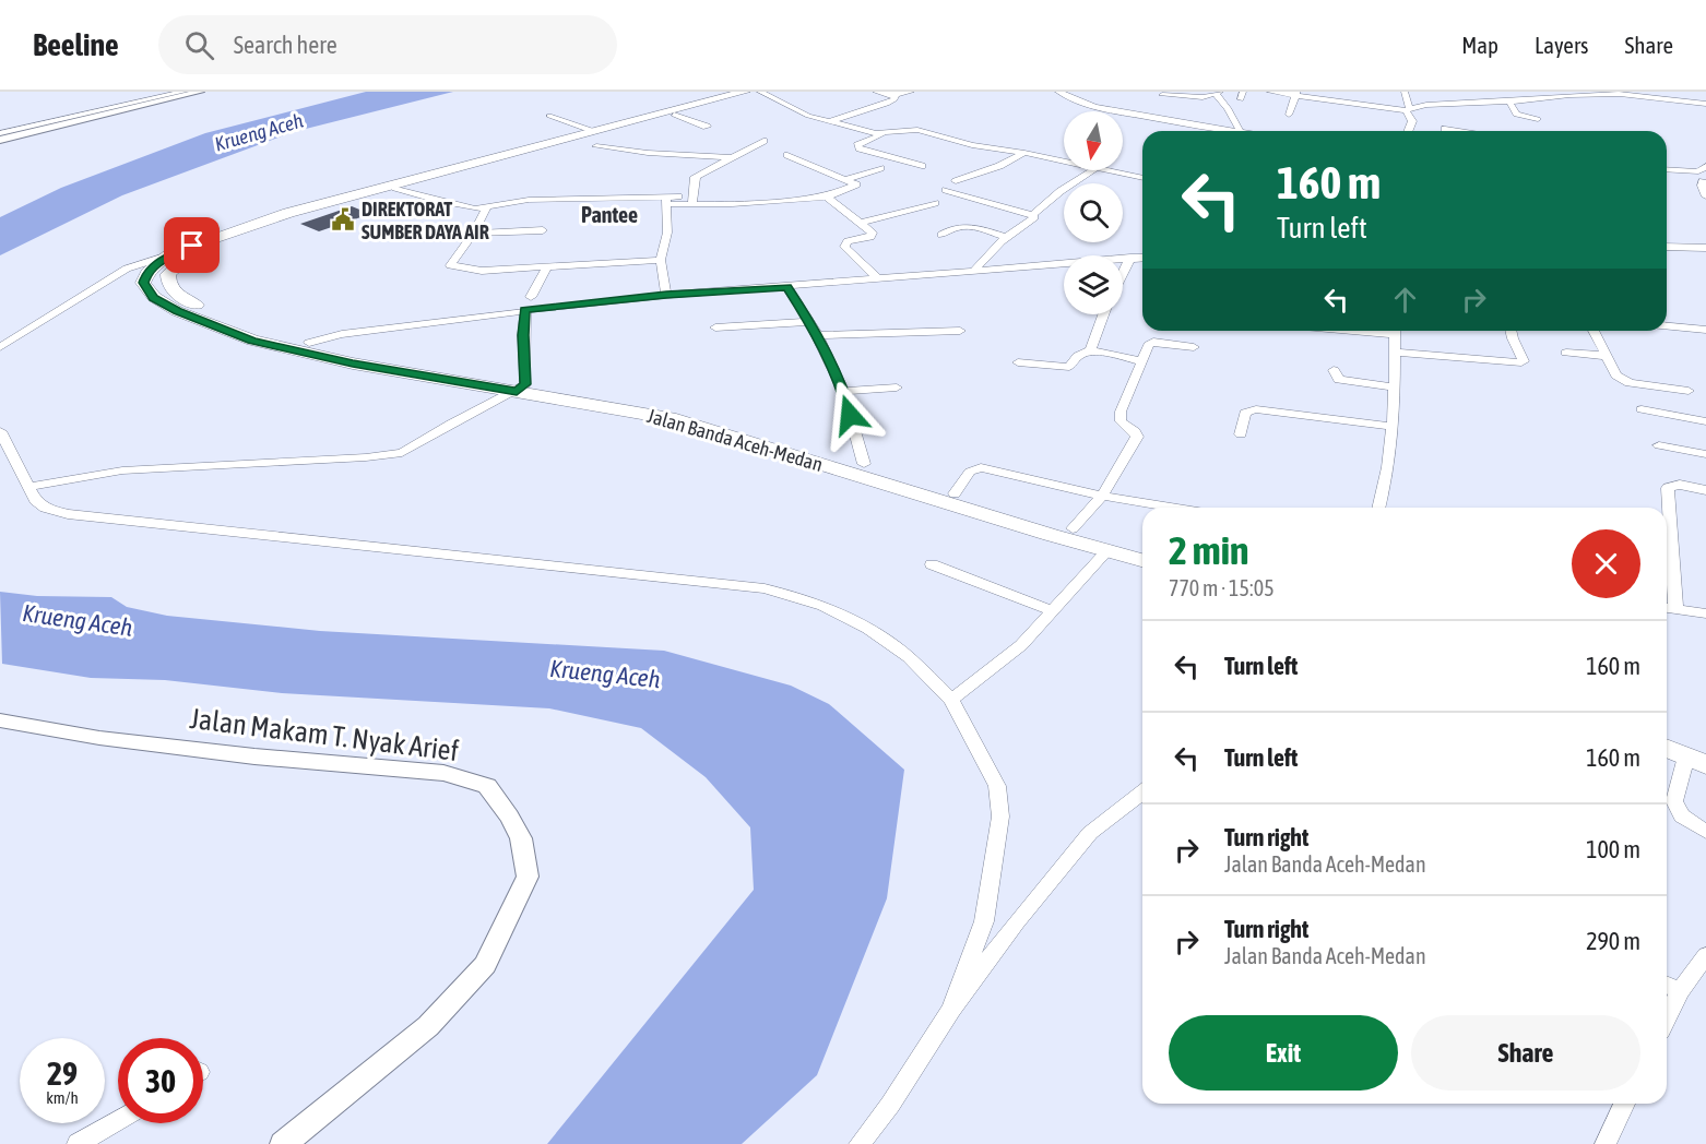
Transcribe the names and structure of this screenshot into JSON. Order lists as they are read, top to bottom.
{
  "streets": {
    "highway": ["Jalan Banda Aceh-Medan"],
    "street": ["Jalan Makam T. Nyak Arief"]
  },
  "districts": ["Pantee"],
  "water": ["Krueng Aceh"],
  "places": {
    "public building": ["DIREKTORAT SUMBER DAYA AIR"]
  },
  "north": "bottom",
  "page": {
    "header": "Beeline",
    "search": "Search here",
    "nav": ["Map", "Layers", "Share"],
    "turn": ["160 m", "Turn left"],
    "heading": ["2 min", "770 m · 15:05"],
    "list": [
      {
        "name": "Turn left",
        "value": "160 m"
      },
      {
        "name": "Turn left",
        "value": "160 m"
      },
      {
        "name": "Turn right",
        "note": "Jalan Banda Aceh-Medan",
        "value": "100 m"
      },
      {
        "name": "Turn right",
        "note": "Jalan Banda Aceh-Medan",
        "value": "290 m"
      }
    ],
    "buttons": ["Exit", "Share"],
    "speed": "29 km/h",
    "limit": "30"
  }
}
